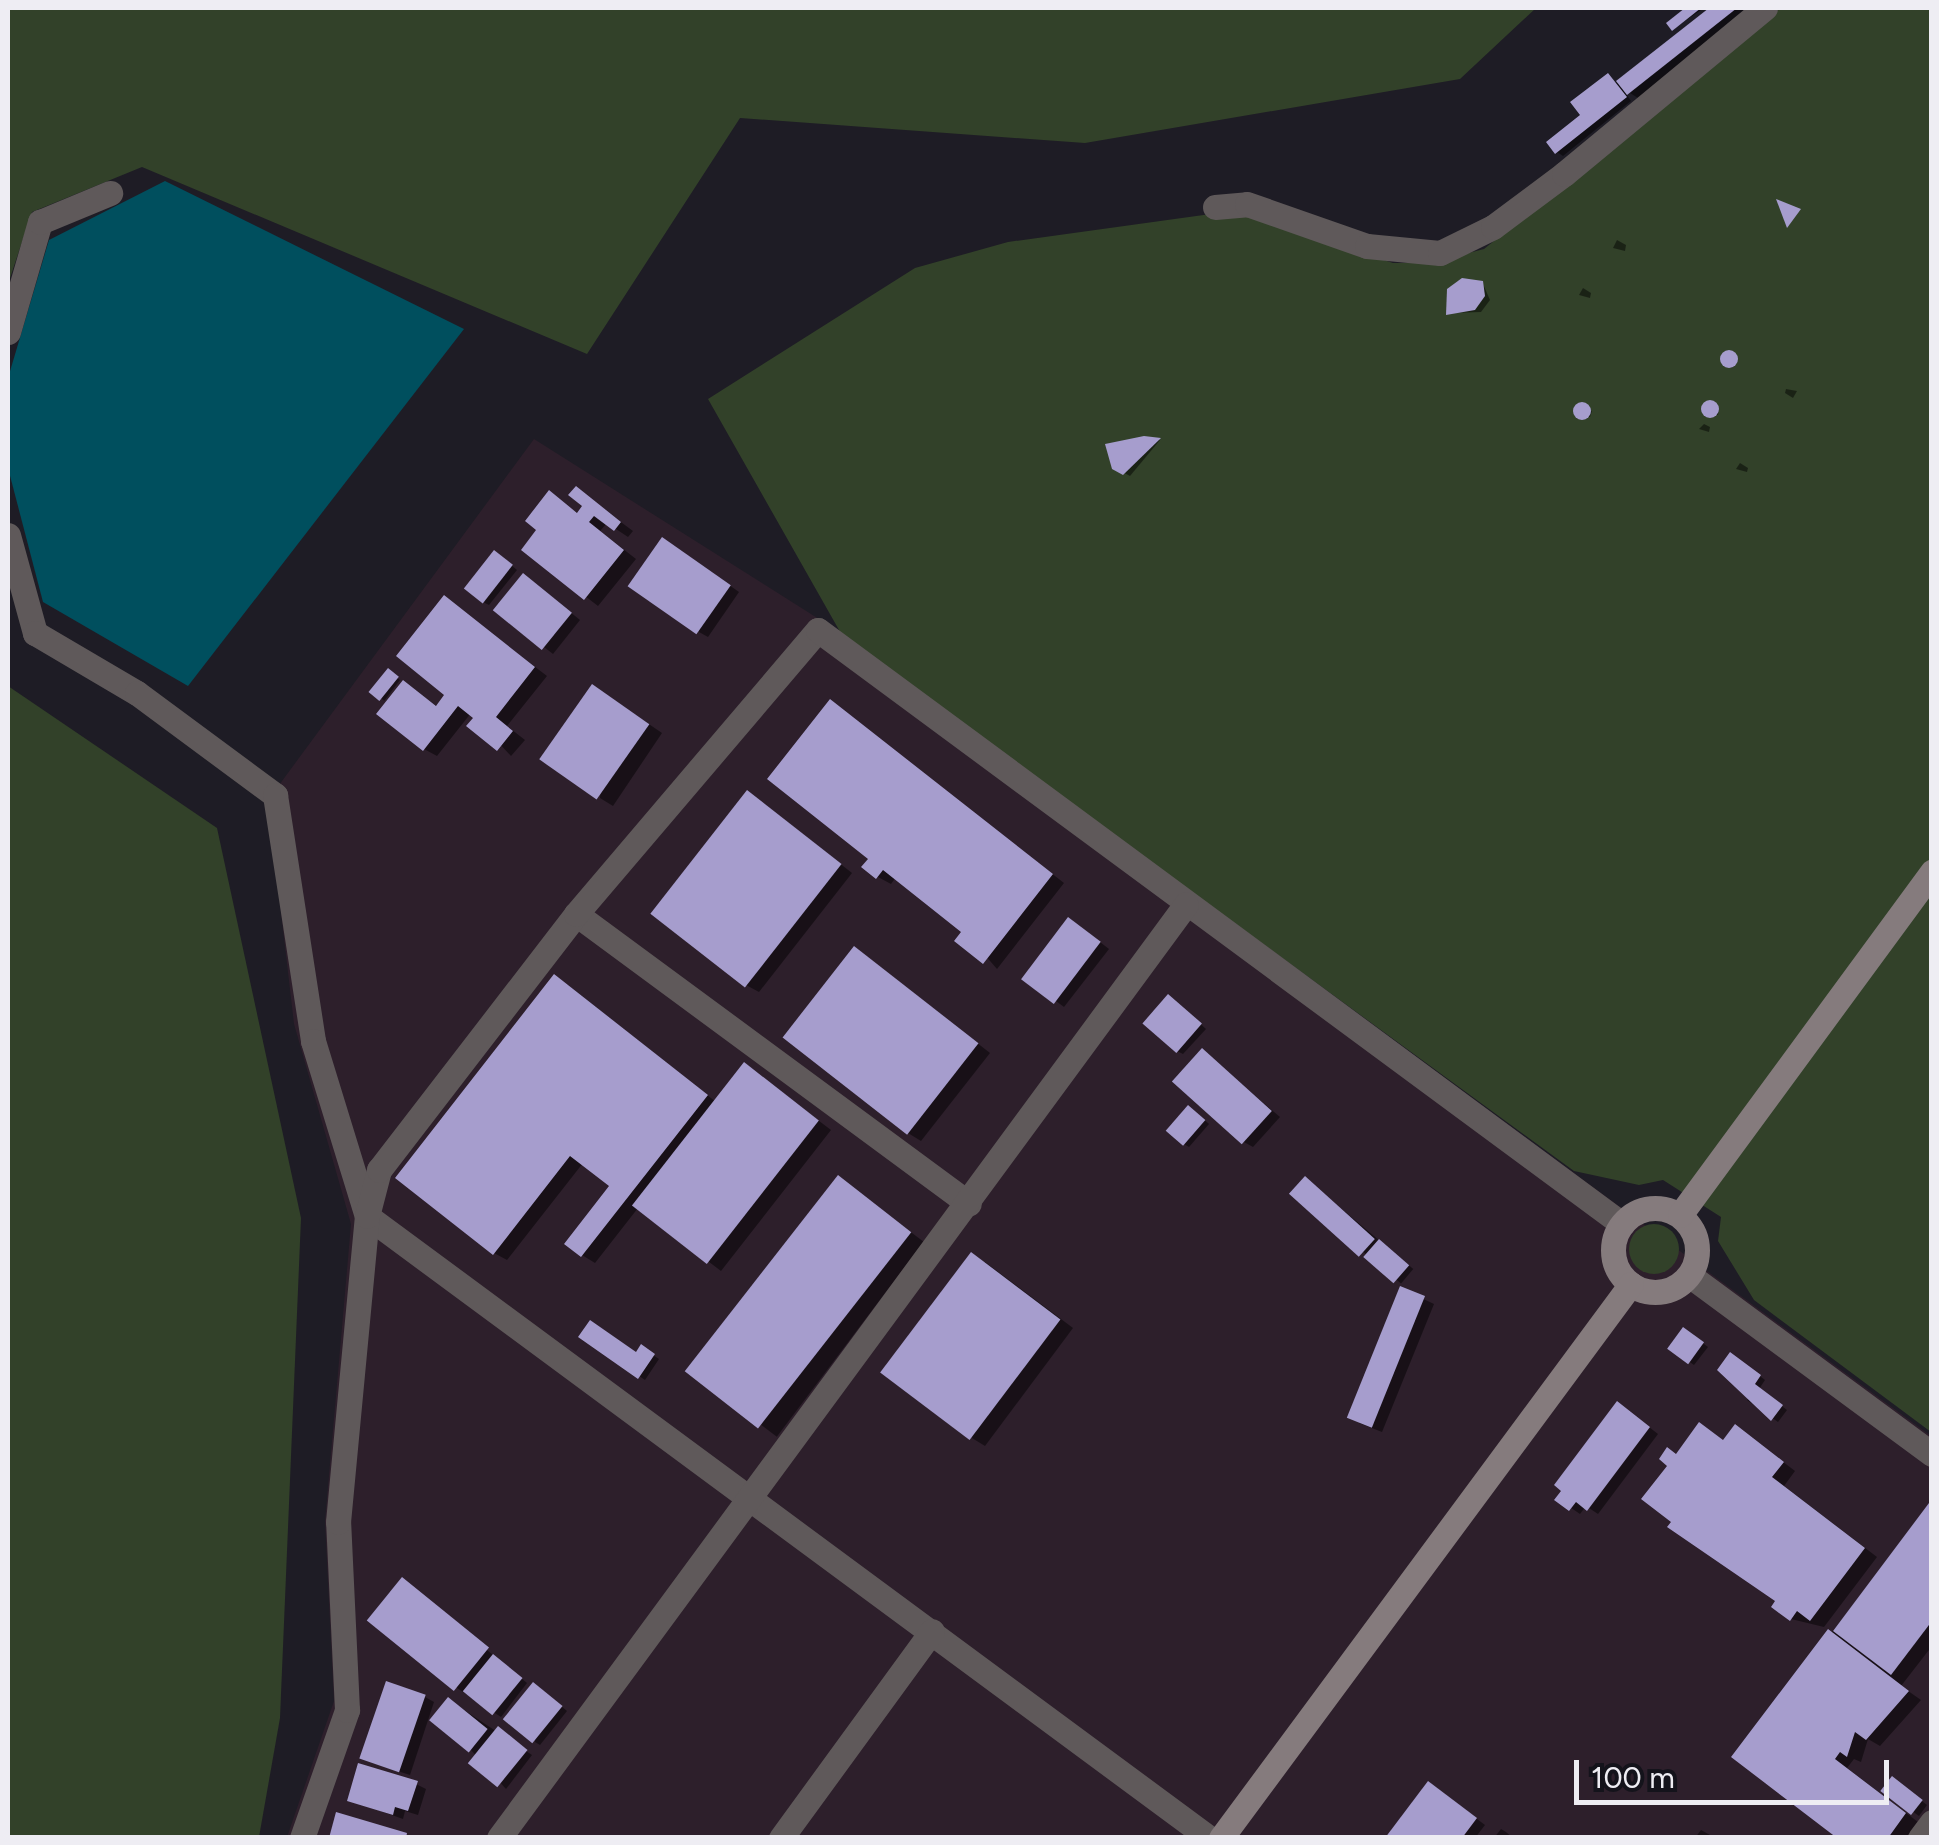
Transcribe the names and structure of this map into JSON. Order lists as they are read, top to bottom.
{
  "scale_bar": "100 m"
}
